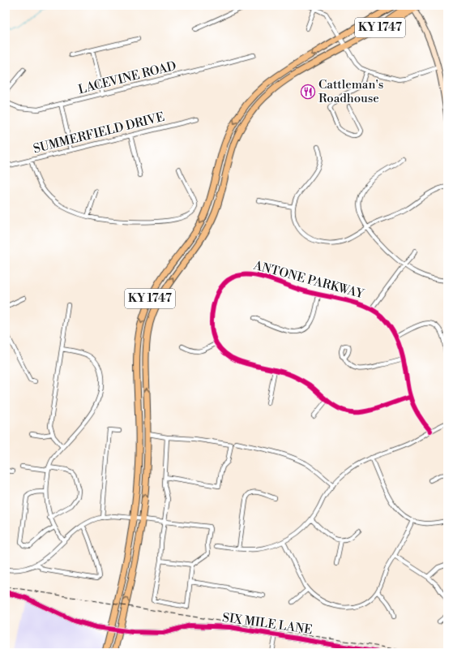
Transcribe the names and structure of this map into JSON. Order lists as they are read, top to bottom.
{
  "streets": {
    "main road": ["KY 1747"],
    "street": [
      "LACEVINE ROAD",
      "SUMMERFIELD DRIVE",
      "ANTONE PARKWAY",
      "SIX MILE LANE"
    ]
  },
  "crossings": [
    ["KY 1747", "SIX MILE LANE"]
  ],
  "places": {
    "restaurant": ["Cattleman's Roadhouse"]
  }
}
